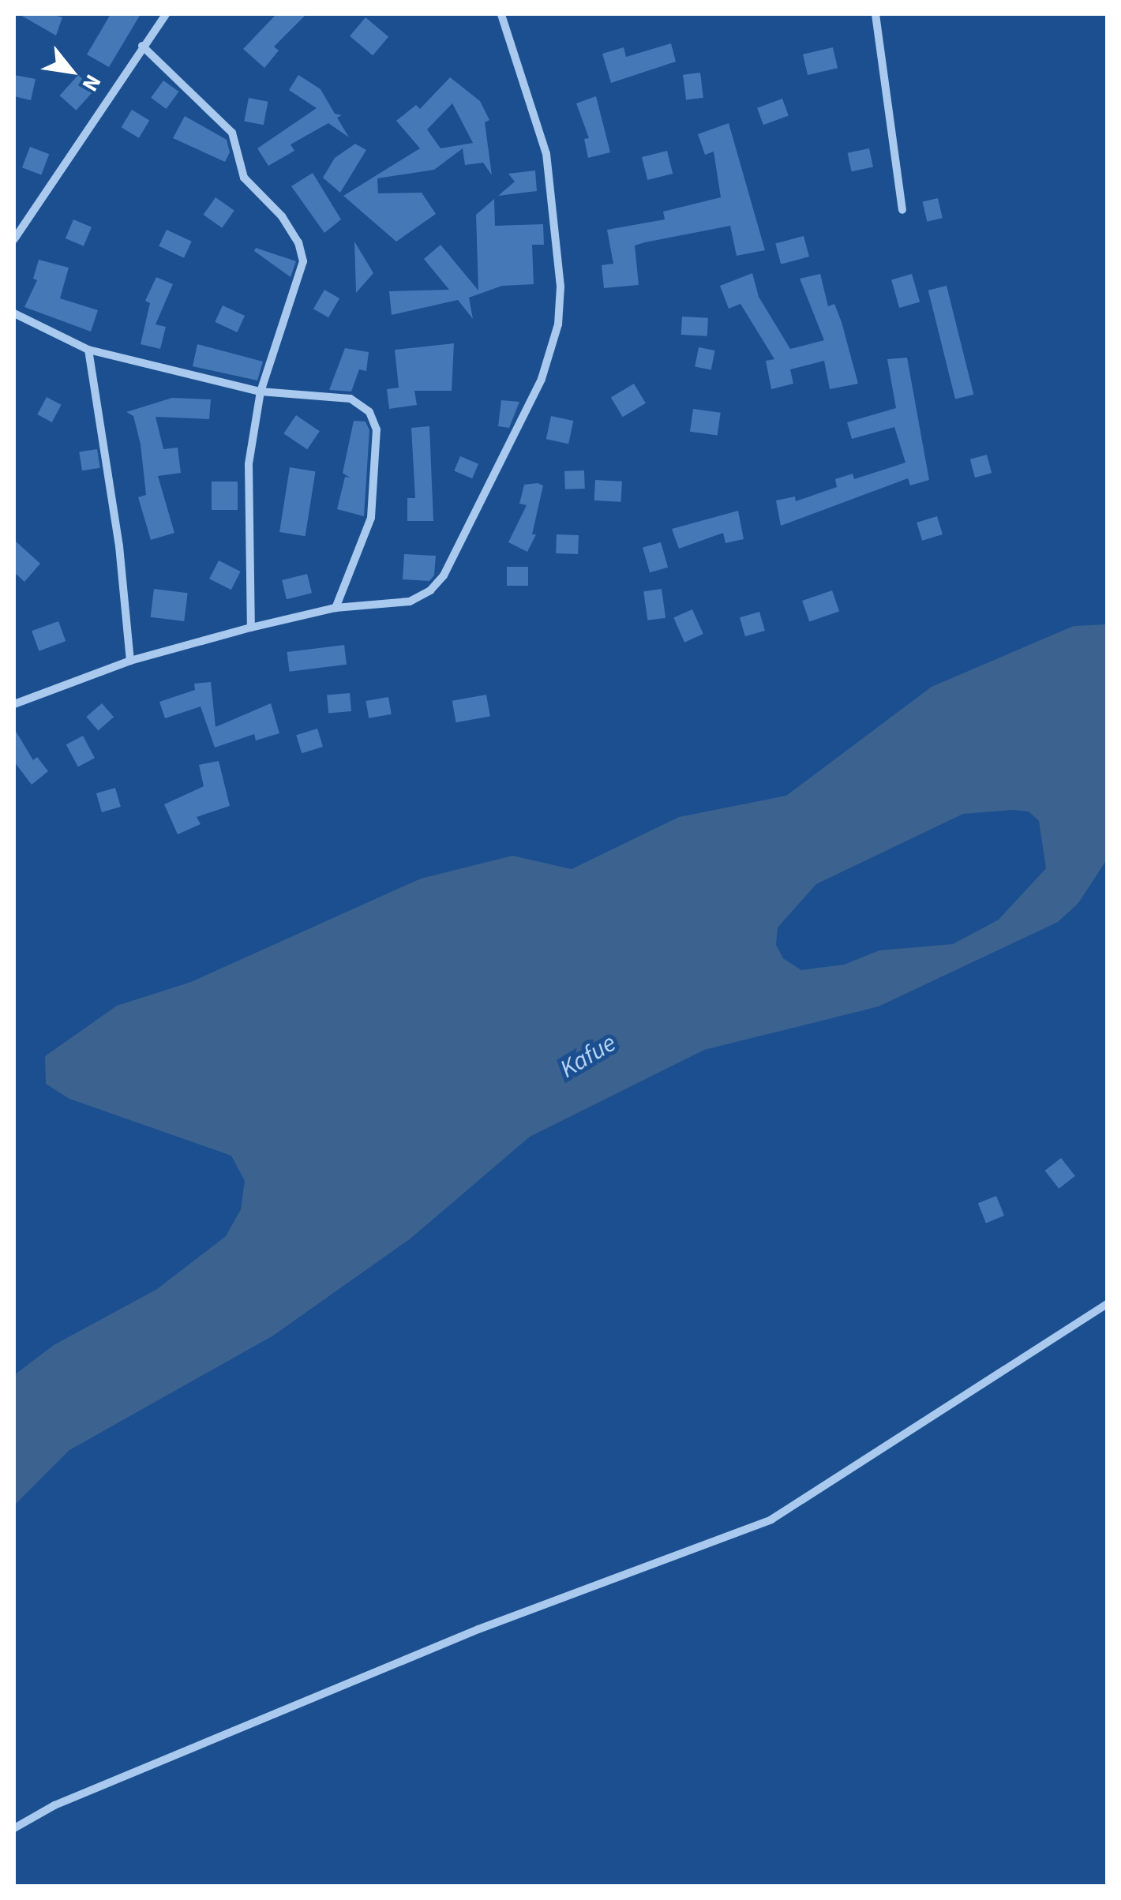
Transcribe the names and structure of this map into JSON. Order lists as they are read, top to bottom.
{
  "water": ["Kafue"],
  "north": "bottom right"
}
